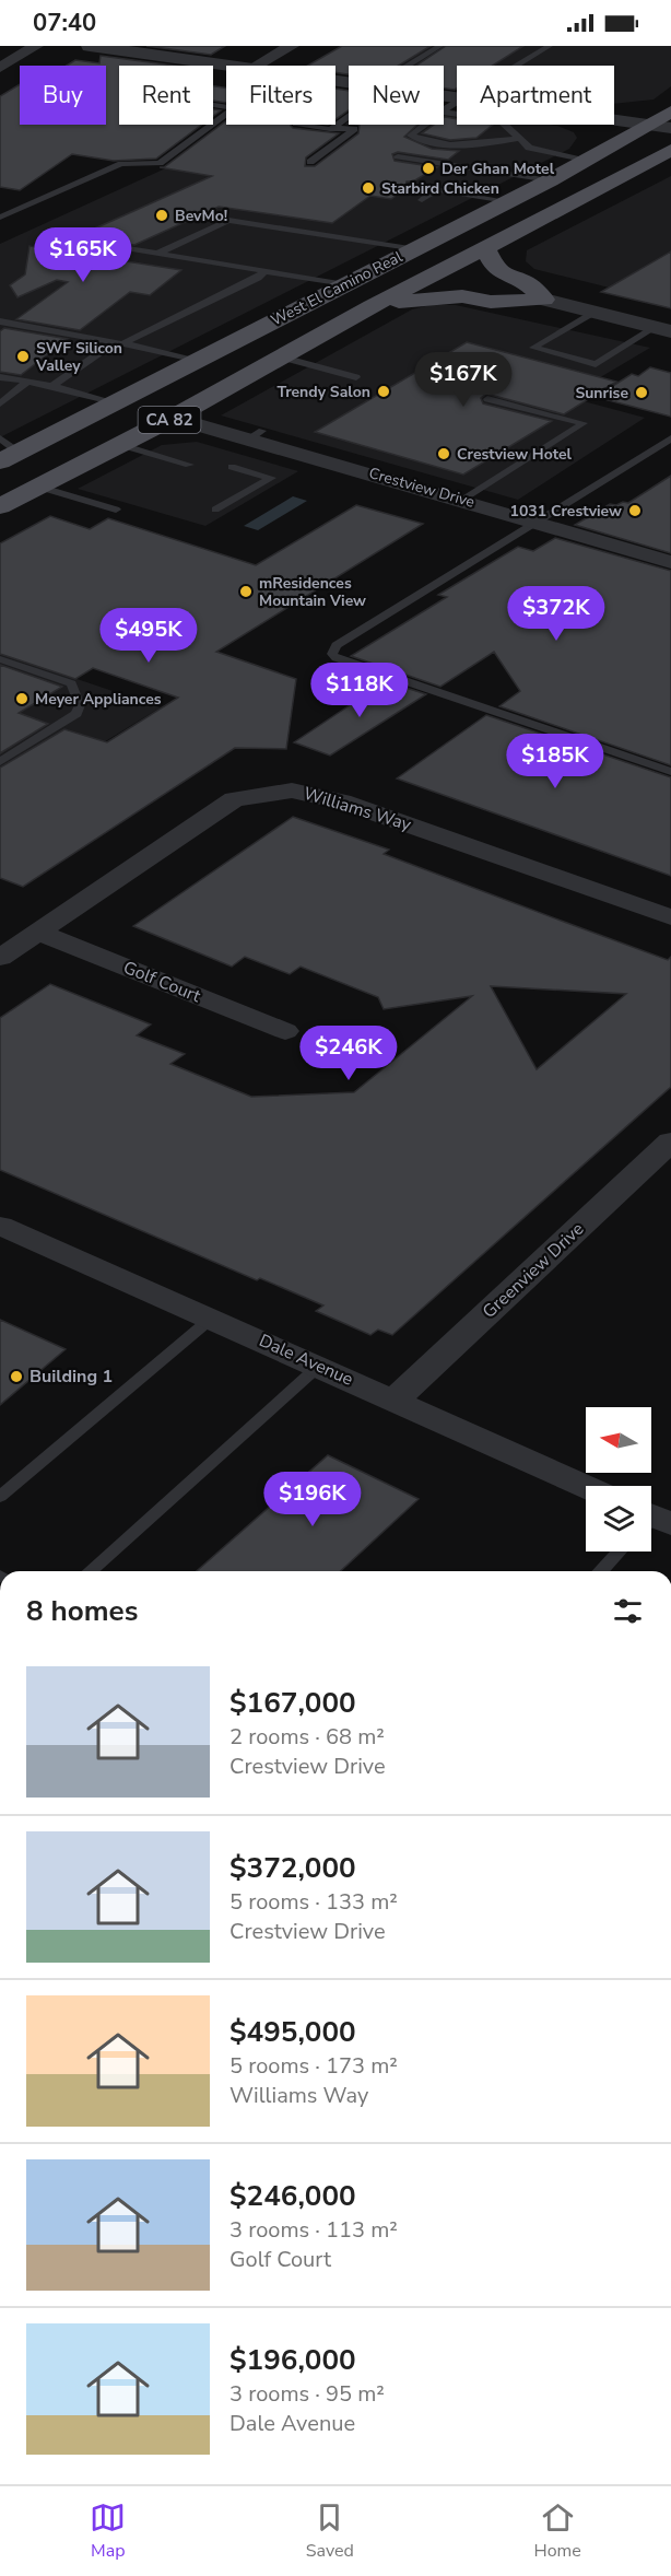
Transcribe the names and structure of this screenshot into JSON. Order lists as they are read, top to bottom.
{
  "streets": {
    "main road": ["West El Camino Real", "CA 82"],
    "street": [
      "Crestview Drive",
      "Williams Way",
      "Golf Court",
      "Greenview Drive",
      "Dale Avenue"
    ]
  },
  "crossings": [
    ["West El Camino Real", "CA 82"],
    ["CA 82", "Crestview Drive"],
    ["Williams Way", "Golf Court"],
    ["Greenview Drive", "Dale Avenue"]
  ],
  "places": [
    "Der Ghan Motel",
    "Starbird Chicken",
    "BevMo!",
    "SWF Silicon Valley",
    "Trendy Salon",
    "Sunrise",
    "Crestview Hotel",
    "1031 Crestview",
    "mResidences Mountain View",
    "Meyer Appliances",
    "Building 1"
  ],
  "north": "left",
  "page": {
    "status": "07:40",
    "chip": [
      "Buy",
      "Rent",
      "Filters",
      "New",
      "Apartment"
    ],
    "price": [
      "$165K",
      "$167K",
      "$372K",
      "$495K",
      "$118K",
      "$185K",
      "$246K",
      "$196K"
    ],
    "heading": "8 homes",
    "list": [
      {
        "name": "$167,000",
        "note": "2 rooms · 68 m² · Crestview Drive"
      },
      {
        "name": "$372,000",
        "note": "5 rooms · 133 m² · Crestview Drive"
      },
      {
        "name": "$495,000",
        "note": "5 rooms · 173 m² · Williams Way"
      },
      {
        "name": "$246,000",
        "note": "3 rooms · 113 m² · Golf Court"
      },
      {
        "name": "$196,000",
        "note": "3 rooms · 95 m² · Dale Avenue"
      }
    ],
    "tabs": ["Map", "Saved", "Home"]
  }
}
